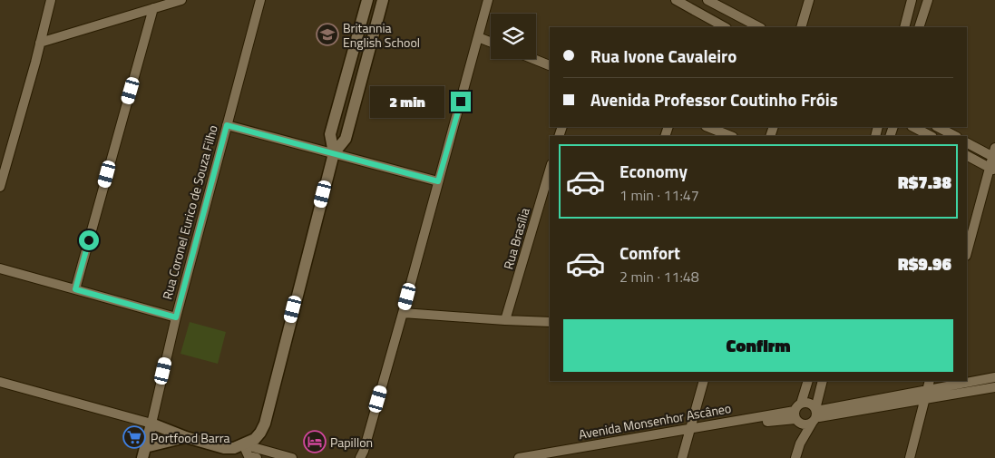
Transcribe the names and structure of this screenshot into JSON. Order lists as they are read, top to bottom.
{
  "streets": {
    "street": ["Rua Coronel Eurico de Souza Filho", "Rua Brasília", "Avenida Monsenhor Ascâneo"]
  },
  "places": {
    "school or university": ["Britannia English School"],
    "supermarket": ["Portfood Barra"],
    "hotel": ["Papillon"]
  },
  "page": {
    "banner": ["Rua Ivone Cavaleiro", "Avenida Professor Coutinho Fróis"],
    "bubble": "2 min",
    "list": [
      {
        "name": "Economy",
        "note": "1 min · 11:47",
        "value": "R$7.38"
      },
      {
        "name": "Comfort",
        "note": "2 min · 11:48",
        "value": "R$9.96"
      }
    ],
    "buttons": "Confirm"
  }
}
